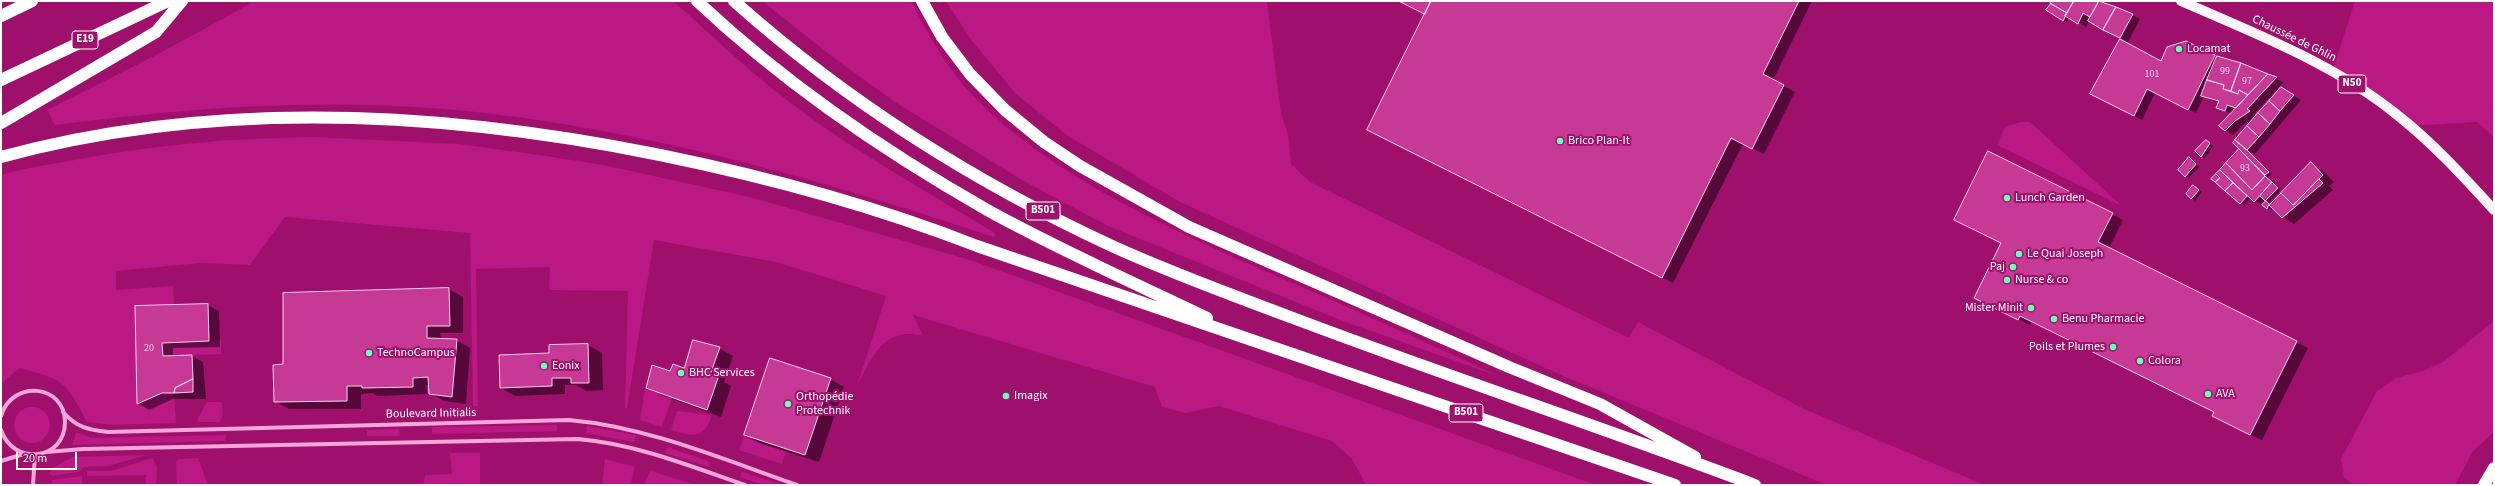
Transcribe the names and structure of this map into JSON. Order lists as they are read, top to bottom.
{
  "streets": {
    "highway": ["E19", "B501"],
    "main road": ["Chaussée de Ghlin", "N50"],
    "street": ["Boulevard Initialis"]
  },
  "places": [
    "Locamat",
    "Brico Plan-It",
    "Lunch Garden",
    "Le Quai Joseph",
    "Paj",
    "Nurse & co",
    "Mister Minit",
    "Benu Pharmacie",
    "Poils et Plumes",
    "TechnoCampus",
    "Colora",
    "Eonix",
    "BHC Services",
    "AVA",
    "Imagix",
    "Orthopédie Protechnik"
  ],
  "house_numbers": [
    "99",
    "101",
    "97",
    "93",
    "20"
  ],
  "scale_bar": "20 m"
}
